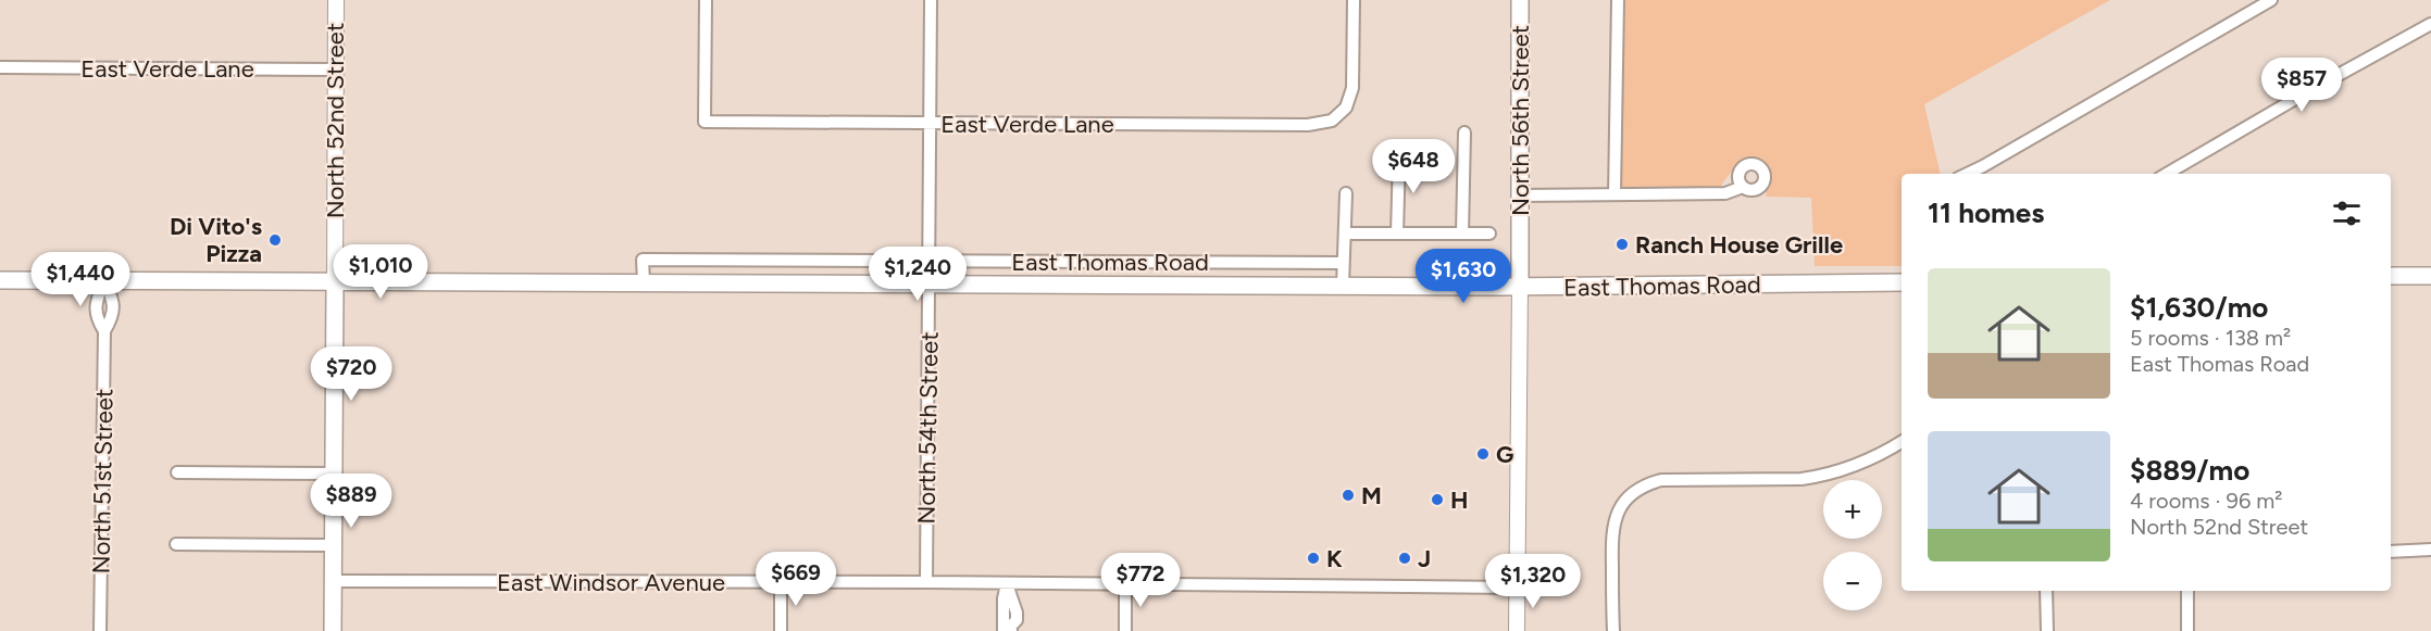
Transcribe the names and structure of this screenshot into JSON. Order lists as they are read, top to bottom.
{
  "streets": {
    "main road": ["North 52nd Street", "North 56th Street", "East Thomas Road"],
    "street": [
      "East Verde Lane",
      "North 54th Street",
      "North 51st Street",
      "East Windsor Avenue"
    ]
  },
  "crossings": [
    ["East Verde Lane", "North 52nd Street"],
    ["East Verde Lane", "North 54th Street"],
    ["North 52nd Street", "East Thomas Road"],
    ["North 52nd Street", "East Windsor Avenue"],
    ["North 56th Street", "East Thomas Road"],
    ["North 56th Street", "East Windsor Avenue"],
    ["East Thomas Road", "North 54th Street"],
    ["East Thomas Road", "North 51st Street"],
    ["North 54th Street", "East Windsor Avenue"]
  ],
  "places": [
    "Di Vito's Pizza",
    "Ranch House Grille",
    "G",
    "M",
    "H",
    "K",
    "J"
  ],
  "page": {
    "price": [
      "$857",
      "$648",
      "$1,010",
      "$1,240",
      "$1,630",
      "$1,440",
      "$720",
      "$889",
      "$669",
      "$772",
      "$1,320"
    ],
    "heading": "11 homes",
    "list": [
      {
        "name": "$1,630/mo",
        "note": "5 rooms · 138 m² · East Thomas Road"
      },
      {
        "name": "$889/mo",
        "note": "4 rooms · 96 m² · North 52nd Street"
      }
    ],
    "map_buttons": ["+", "−"]
  }
}
